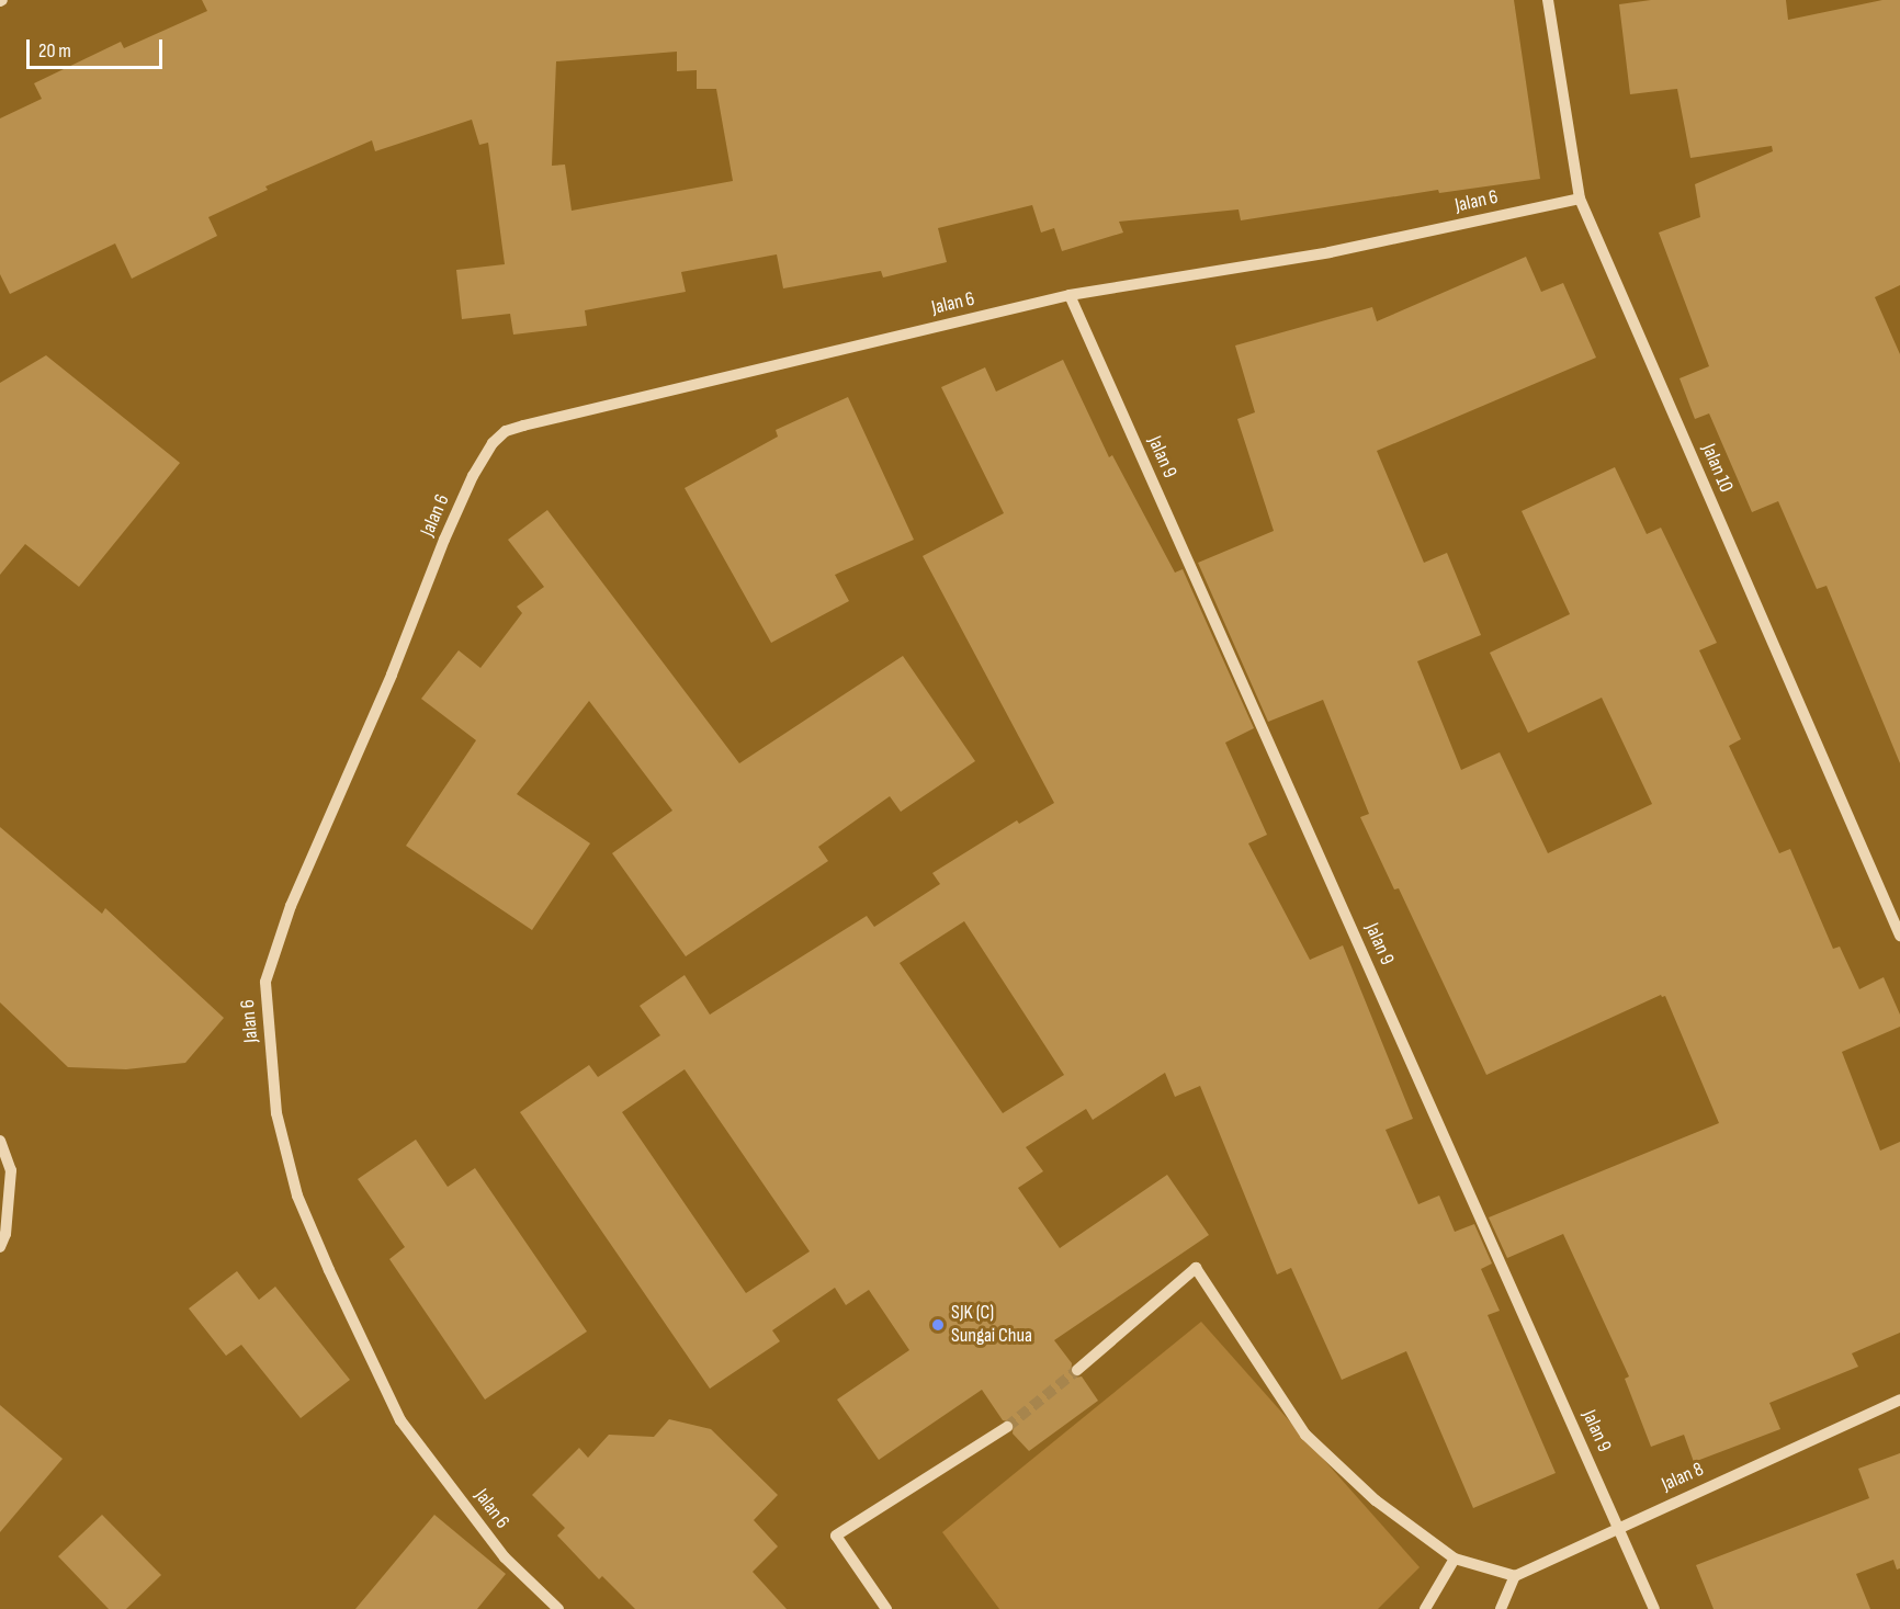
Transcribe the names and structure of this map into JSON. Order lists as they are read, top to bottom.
{
  "streets": {
    "street": [
      "Jalan 6",
      "Jalan 9",
      "Jalan 10",
      "Jalan 8"
    ]
  },
  "crossings": [
    ["Jalan 6", "Jalan 9"],
    ["Jalan 6", "Jalan 10"],
    ["Jalan 9", "Jalan 8"]
  ],
  "places": ["SJK (C) Sungai Chua"],
  "scale_bar": "20 m"
}
